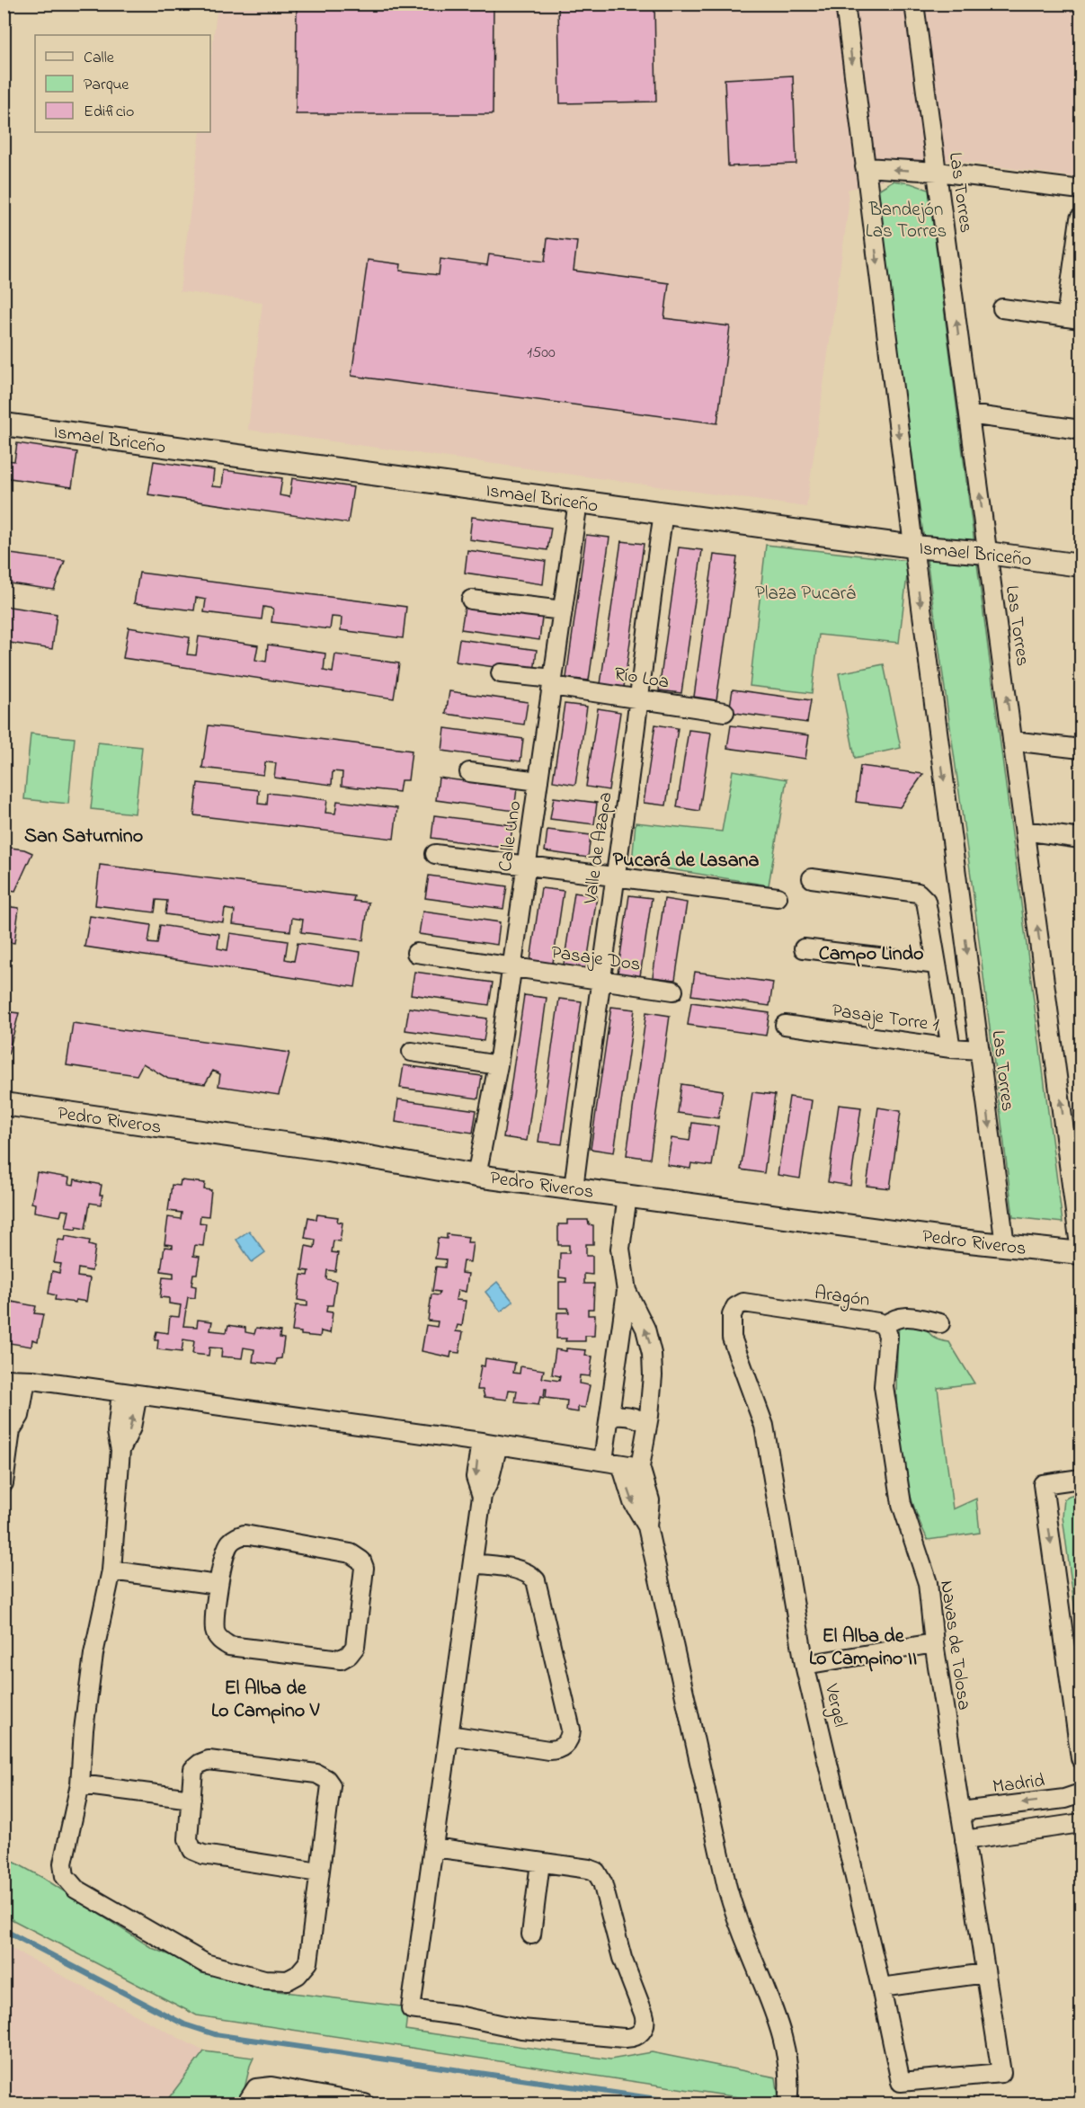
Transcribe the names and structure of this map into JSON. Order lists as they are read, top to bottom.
{
  "streets": {
    "street": [
      "Las Torres",
      "Ismael Briceño",
      "Río Loa",
      "Calle Uno",
      "Valle de Azapa",
      "Pasaje Dos",
      "Pasaje Torre 1",
      "Pedro Riveros",
      "Aragón",
      "Navas de Tolosa",
      "Vergel",
      "Madrid"
    ]
  },
  "crossings": [
    ["Las Torres", "Ismael Briceño"],
    ["Las Torres", "Pasaje Torre 1"],
    ["Las Torres", "Pedro Riveros"],
    ["Ismael Briceño", "Calle Uno"],
    ["Ismael Briceño", "Valle de Azapa"],
    ["Río Loa", "Calle Uno"],
    ["Río Loa", "Valle de Azapa"],
    ["Calle Uno", "Pasaje Dos"],
    ["Calle Uno", "Pedro Riveros"],
    ["Valle de Azapa", "Pasaje Dos"],
    ["Valle de Azapa", "Pedro Riveros"],
    ["Aragón", "Navas de Tolosa"],
    ["Aragón", "Vergel"],
    ["Navas de Tolosa", "Vergel"],
    ["Navas de Tolosa", "Madrid"]
  ],
  "districts": [
    "San Saturnino",
    "Pucará de Lasana",
    "Campo Lindo",
    "El Alba de Lo Campino II",
    "El Alba de Lo Campino V"
  ],
  "parks": ["Bandejón Las Torres", "Plaza Pucará"],
  "house_numbers": ["1500"],
  "legend": ["Calle", "Parque", "Edificio"]
}
